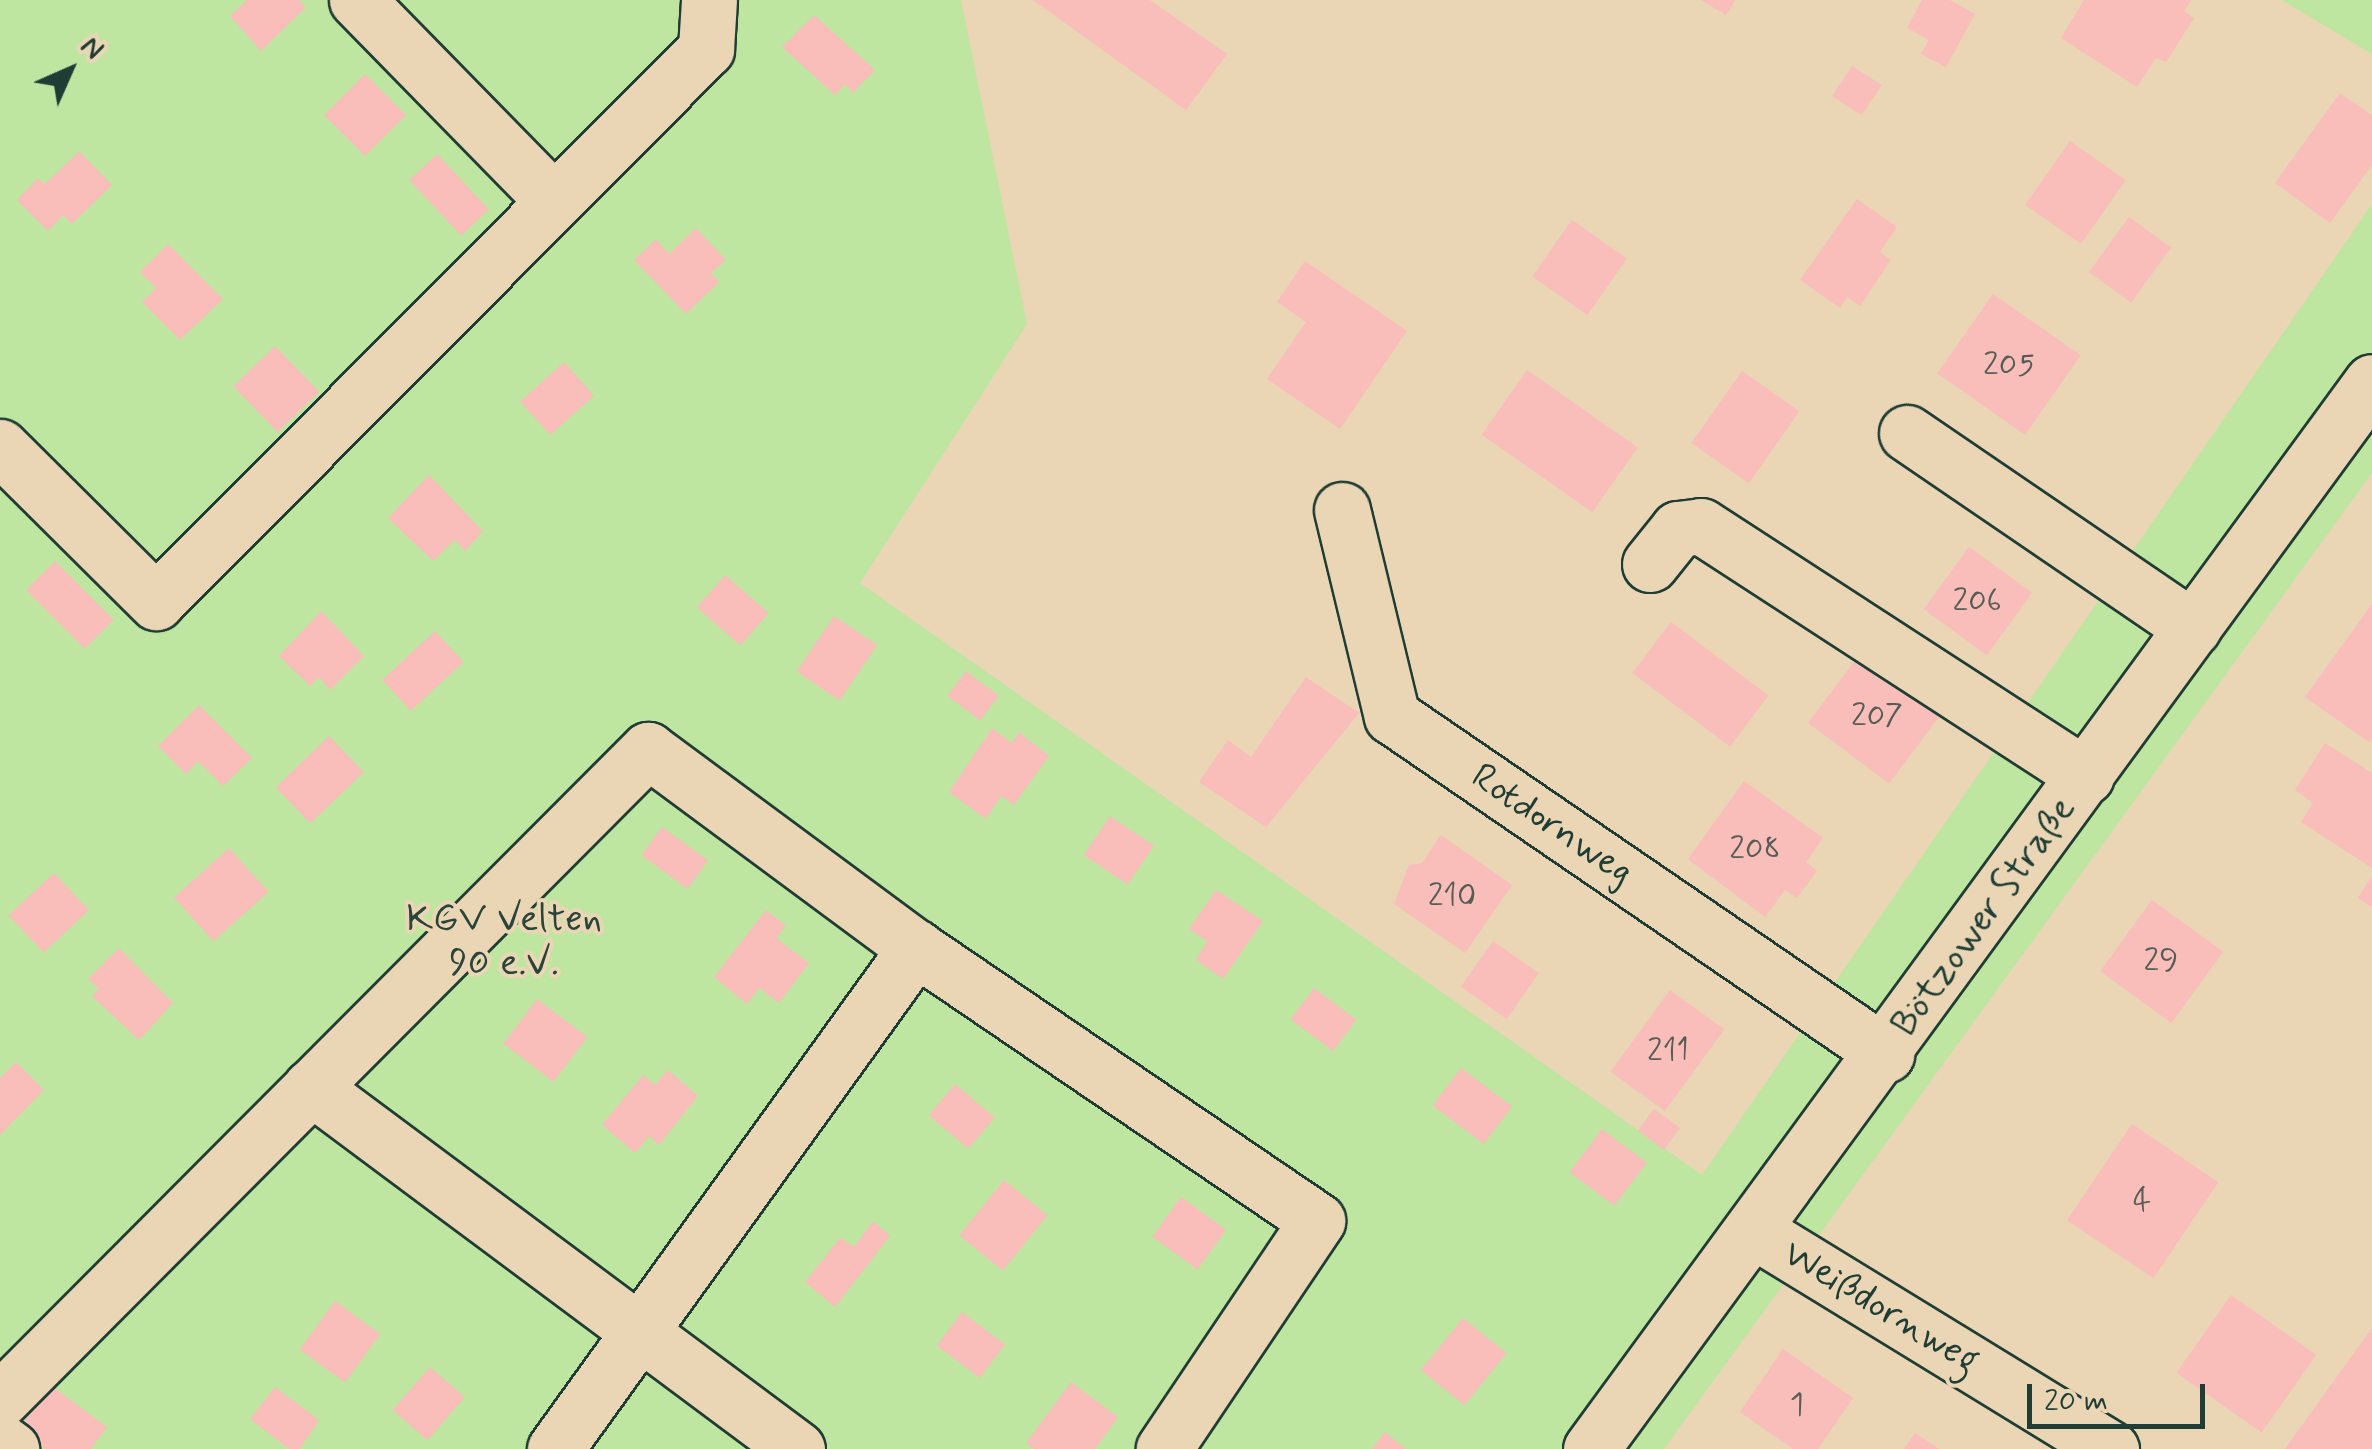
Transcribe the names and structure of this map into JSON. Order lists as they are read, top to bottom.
{
  "streets": {
    "street": ["Rotdornweg", "Bötzower Straße", "Weißdornweg"]
  },
  "crossings": [
    ["Rotdornweg", "Bötzower Straße"],
    ["Bötzower Straße", "Weißdornweg"]
  ],
  "parks": ["KGV Velten 90 e.V."],
  "house_numbers": [
    "205",
    "206",
    "207",
    "208",
    "210",
    "29",
    "211",
    "4",
    "1"
  ],
  "scale_bar": "20 m",
  "north": "top right"
}
